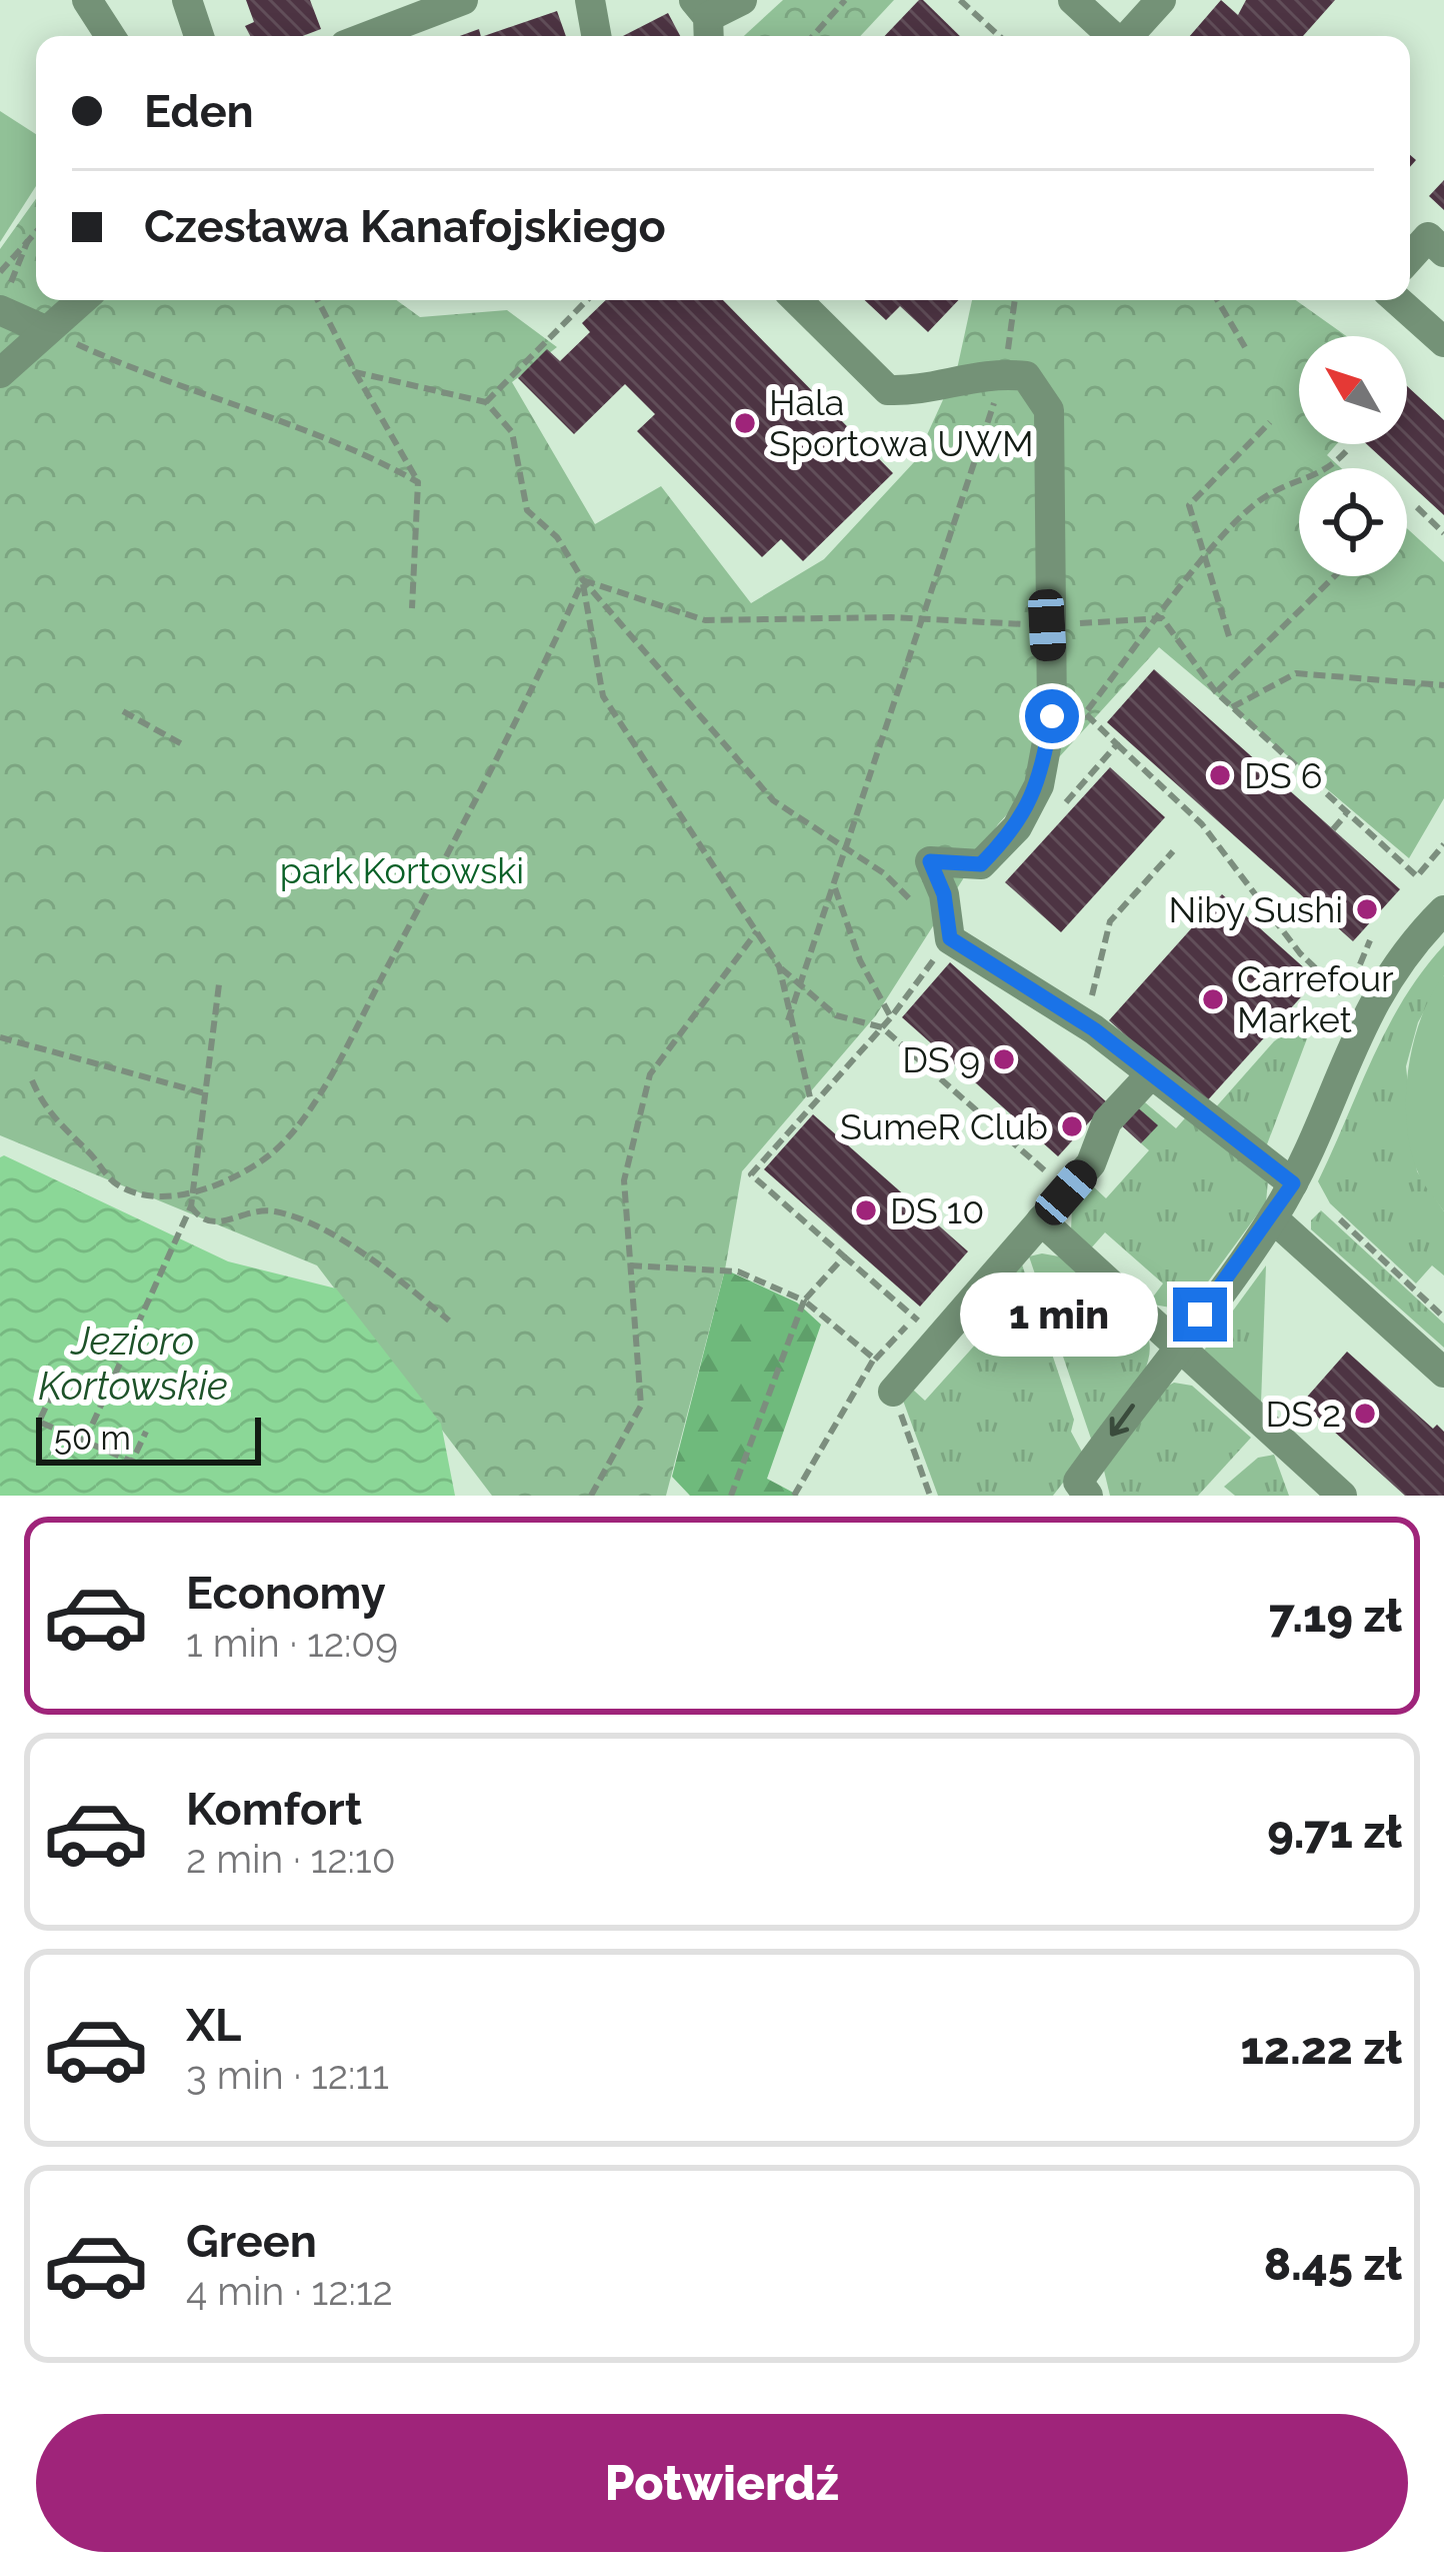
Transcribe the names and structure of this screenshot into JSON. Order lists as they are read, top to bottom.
{
  "water": ["Jezioro Kortowskie"],
  "parks": ["park Kortowski"],
  "places": [
    "Hala Sportowa UWM",
    "DS 6",
    "Niby Sushi",
    "Carrefour Market",
    "DS 9",
    "SumeR Club",
    "DS 10",
    "DS 2"
  ],
  "scale_bar": "50 m",
  "north": "top left",
  "page": {
    "banner": ["Eden", "Czesława Kanafojskiego"],
    "bubble": "1 min",
    "scale": "50 m",
    "list": [
      {
        "name": "Economy",
        "note": "1 min · 12:09",
        "value": "7.19 zł"
      },
      {
        "name": "Komfort",
        "note": "2 min · 12:10",
        "value": "9.71 zł"
      },
      {
        "name": "XL",
        "note": "3 min · 12:11",
        "value": "12.22 zł"
      },
      {
        "name": "Green",
        "note": "4 min · 12:12",
        "value": "8.45 zł"
      }
    ],
    "buttons": "Potwierdź"
  }
}
